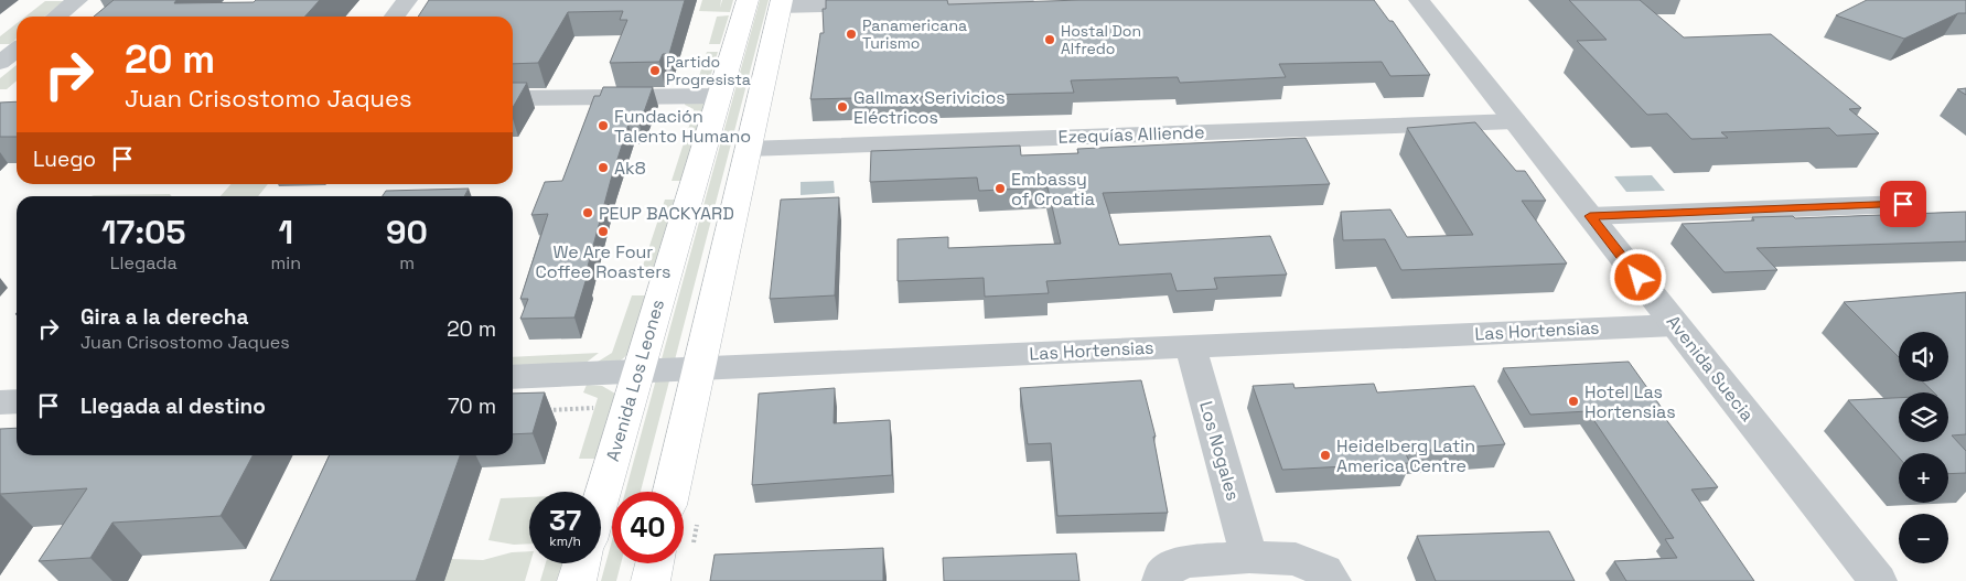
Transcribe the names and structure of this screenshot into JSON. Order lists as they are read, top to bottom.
{
  "streets": {
    "main road": ["Avenida Los Leones"],
    "street": [
      "Ezequías Alliende",
      "Las Hortensias",
      "Avenida Suecia",
      "Los Nogales"
    ]
  },
  "crossings": [
    ["Ezequías Alliende", "Avenida Suecia"],
    ["Las Hortensias", "Avenida Suecia"],
    ["Las Hortensias", "Avenida Los Leones"],
    ["Las Hortensias", "Los Nogales"]
  ],
  "places": [
    "Panamericana Turismo",
    "Hostal Don Alfredo",
    "Partido Progresista",
    "Gallmax Serivicios Eléctricos",
    "Fundación Talento Humano",
    "Ak8",
    "Embassy of Croatia",
    "PEUP BACKYARD",
    "We Are Four Coffee Roasters",
    "Hotel Las Hortensias",
    "Heidelberg Latin America Centre"
  ],
  "page": {
    "turn": ["20 m", "Juan Crisostomo Jaques"],
    "then": "Luego",
    "eta": [
      "17:05",
      "Llegada",
      "1",
      "min",
      "90",
      "m"
    ],
    "list": [
      {
        "name": "Gira a la derecha",
        "note": "Juan Crisostomo Jaques",
        "value": "20 m"
      },
      {
        "name": "Llegada al destino",
        "value": "70 m"
      }
    ],
    "map_buttons": ["+", "−"],
    "speed": "37 km/h",
    "limit": "40"
  }
}
